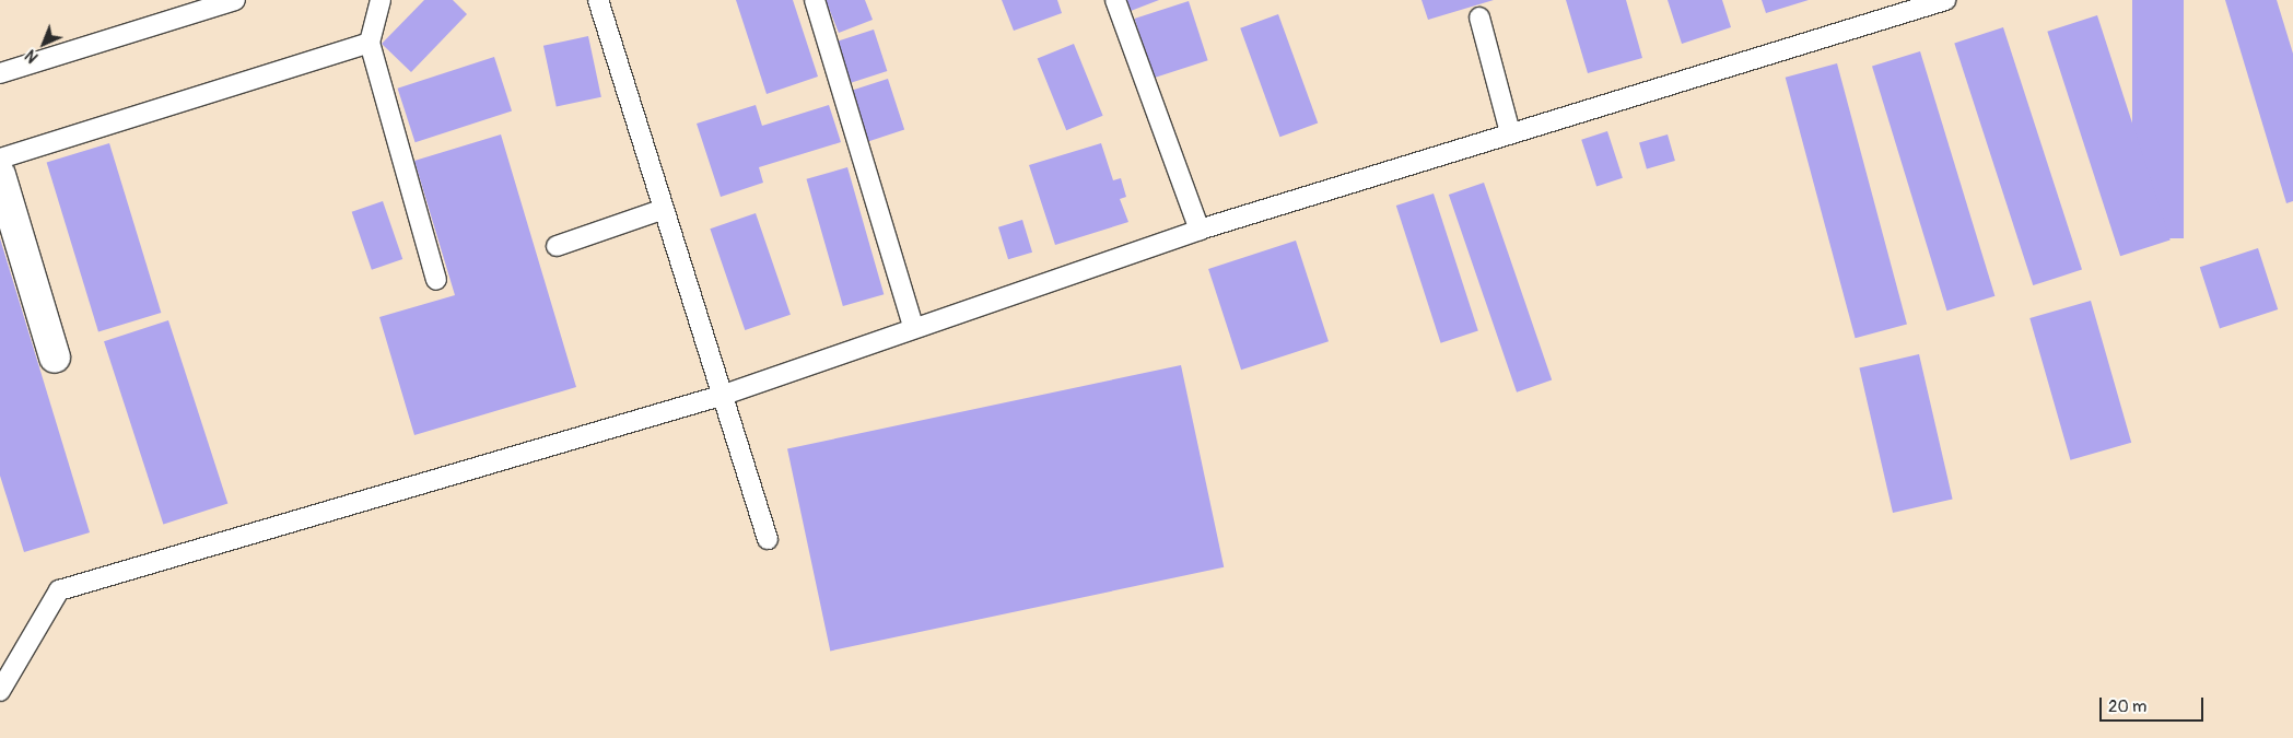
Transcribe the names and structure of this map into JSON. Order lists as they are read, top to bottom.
{
  "scale_bar": "20 m",
  "north": "bottom left"
}
